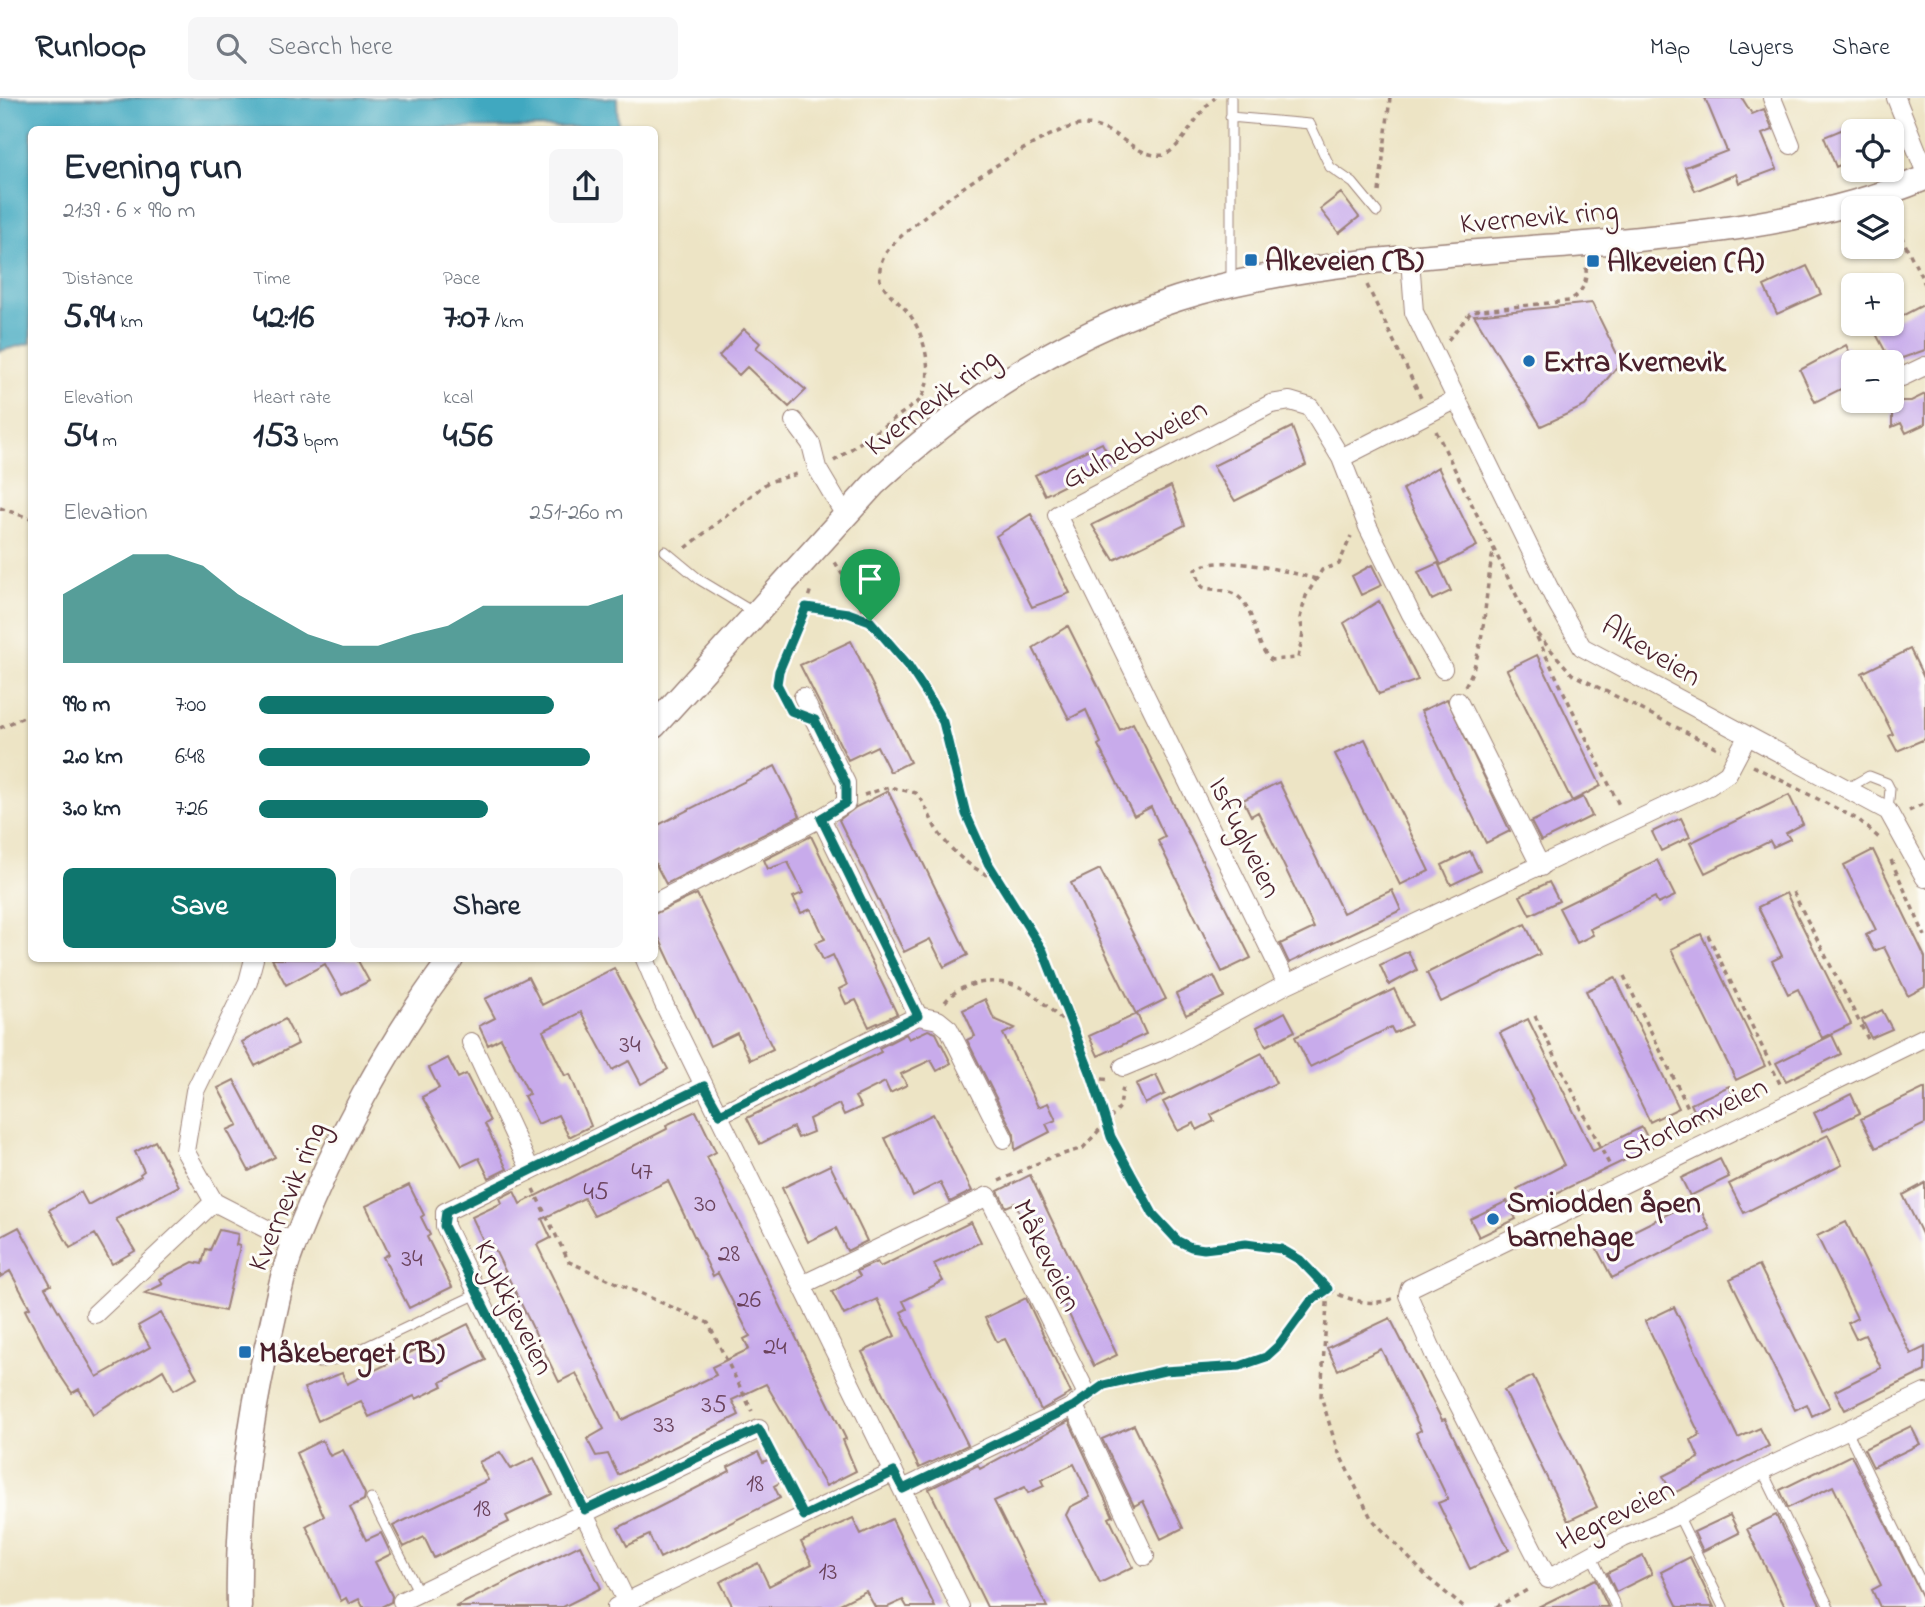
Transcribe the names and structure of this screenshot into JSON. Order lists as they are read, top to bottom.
{
  "streets": {
    "main road": ["Kvernevik ring"],
    "street": [
      "Gulnebbveien",
      "Alkeveien",
      "Isfuglveien",
      "Storlomveien",
      "Måkeveien",
      "Krykkjeveien",
      "Hegreveien"
    ]
  },
  "crossings": [
    ["Kvernevik ring", "Alkeveien"],
    ["Gulnebbveien", "Isfuglveien"],
    ["Storlomveien", "Hegreveien"]
  ],
  "places": {
    "transit": ["Alkeveien (B)", "Alkeveien (A)", "Måkeberget (B)"],
    "other": ["Extra Kvernevik", "Smiodden åpen barnehage"]
  },
  "house_numbers": [
    "34",
    "47",
    "45",
    "30",
    "28",
    "34",
    "26",
    "24",
    "35",
    "33",
    "18",
    "18",
    "13"
  ],
  "page": {
    "header": "Runloop",
    "search": "Search here",
    "nav": ["Map", "Layers", "Share"],
    "map_buttons": ["+", "−"],
    "heading": ["Evening run", "21:39 · 6 × 990 m"],
    "stats": [
      ["Distance", "5.94 km"],
      ["Time", "42:16"],
      ["Pace", "7:07 /km"],
      ["Elevation", "54 m"],
      ["Heart rate", "153 bpm"],
      ["kcal", "456"]
    ],
    "chart": ["Elevation", "251–260 m"],
    "list": [
      {
        "name": "990 m",
        "note": "7:00"
      },
      {
        "name": "2.0 km",
        "note": "6:48"
      },
      {
        "name": "3.0 km",
        "note": "7:26"
      }
    ],
    "buttons": ["Save", "Share"]
  }
}
